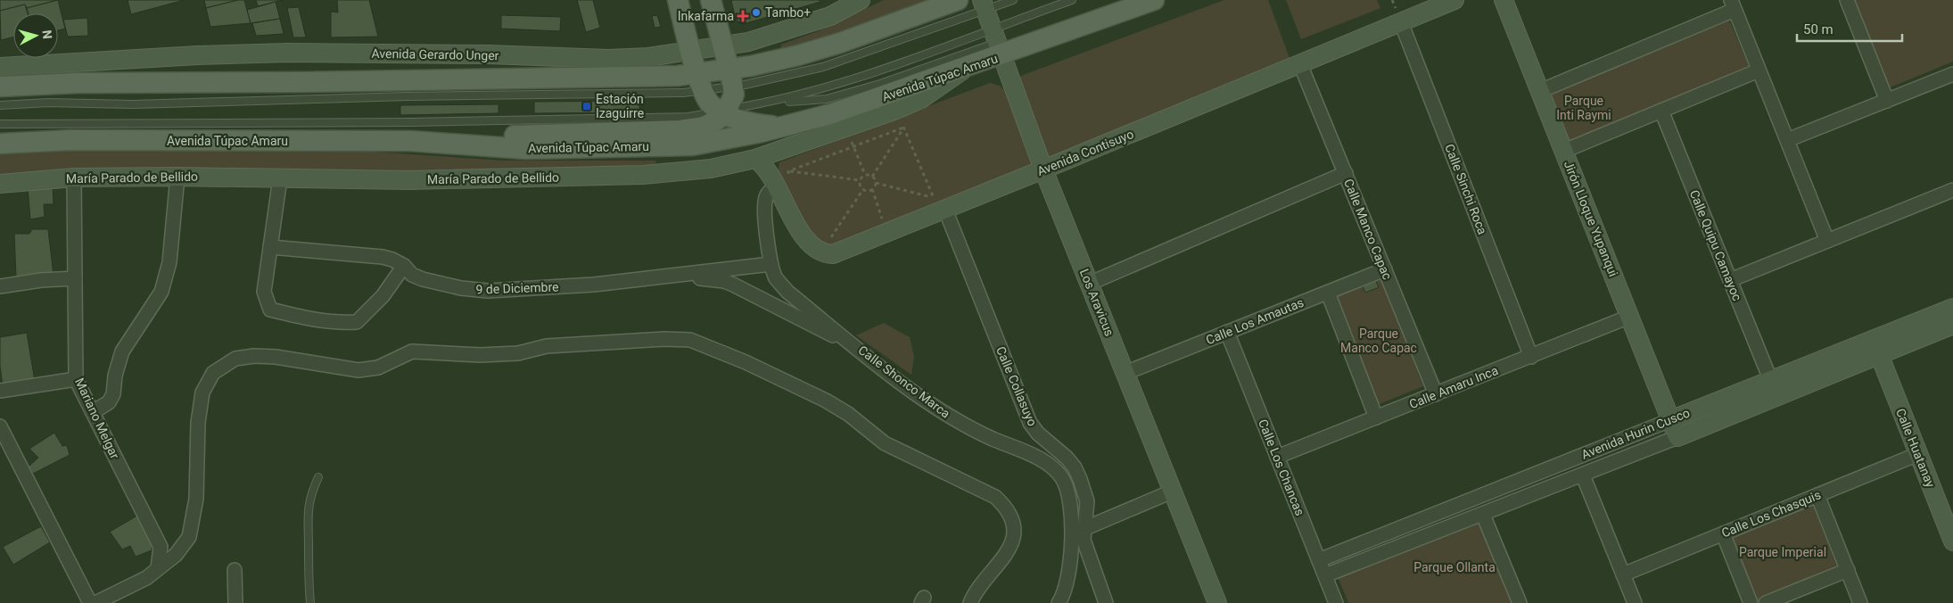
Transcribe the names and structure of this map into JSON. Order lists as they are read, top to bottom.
{
  "streets": {
    "main road": ["Avenida Túpac Amaru"],
    "street": [
      "Avenida Gerardo Unger",
      "Avenida Contisuyo",
      "María Parado de Bellido",
      "Calle Sinchi Roca",
      "Jirón Lloque Yupanqui",
      "Calle Manco Capac",
      "Calle Quipu Camayoc",
      "9 de Diciembre",
      "Los Aravicus",
      "Calle Los Amautas",
      "Calle Shonco Marca",
      "Calle Collasuyo",
      "Calle Amaru Inca",
      "Mariano Melgar",
      "Avenida Hurin Cusco",
      "Calle Huatanay",
      "Calle Los Chancas",
      "Calle Los Chasquis"
    ]
  },
  "crossings": [
    ["Avenida Túpac Amaru", "María Parado de Bellido"],
    ["Avenida Túpac Amaru", "Los Aravicus"],
    ["Avenida Contisuyo", "María Parado de Bellido"],
    ["Avenida Contisuyo", "Calle Sinchi Roca"],
    ["Avenida Contisuyo", "Calle Manco Capac"],
    ["Avenida Contisuyo", "Los Aravicus"],
    ["Avenida Contisuyo", "Calle Shonco Marca"],
    ["Avenida Contisuyo", "Calle Collasuyo"],
    ["María Parado de Bellido", "Mariano Melgar"],
    ["Calle Sinchi Roca", "Calle Amaru Inca"],
    ["Jirón Lloque Yupanqui", "Calle Amaru Inca"],
    ["Jirón Lloque Yupanqui", "Avenida Hurin Cusco"],
    ["Calle Manco Capac", "Calle Los Amautas"],
    ["Calle Manco Capac", "Calle Amaru Inca"],
    ["Calle Quipu Camayoc", "Avenida Hurin Cusco"],
    ["9 de Diciembre", "Calle Shonco Marca"],
    ["Los Aravicus", "Calle Los Amautas"],
    ["Calle Los Amautas", "Calle Los Chancas"],
    ["Calle Amaru Inca", "Calle Los Chancas"],
    ["Avenida Hurin Cusco", "Calle Huatanay"],
    ["Avenida Hurin Cusco", "Calle Los Chancas"],
    ["Calle Huatanay", "Calle Los Chasquis"]
  ],
  "parks": [
    "Parque Inti Raymi",
    "Parque Manco Capac",
    "Parque Imperial",
    "Parque Ollanta"
  ],
  "places": {
    "other": ["Tambo+"],
    "health": ["Inkafarma"],
    "transit": ["Estación Izaguirre"]
  },
  "scale_bar": "50 m",
  "north": "right"
}
